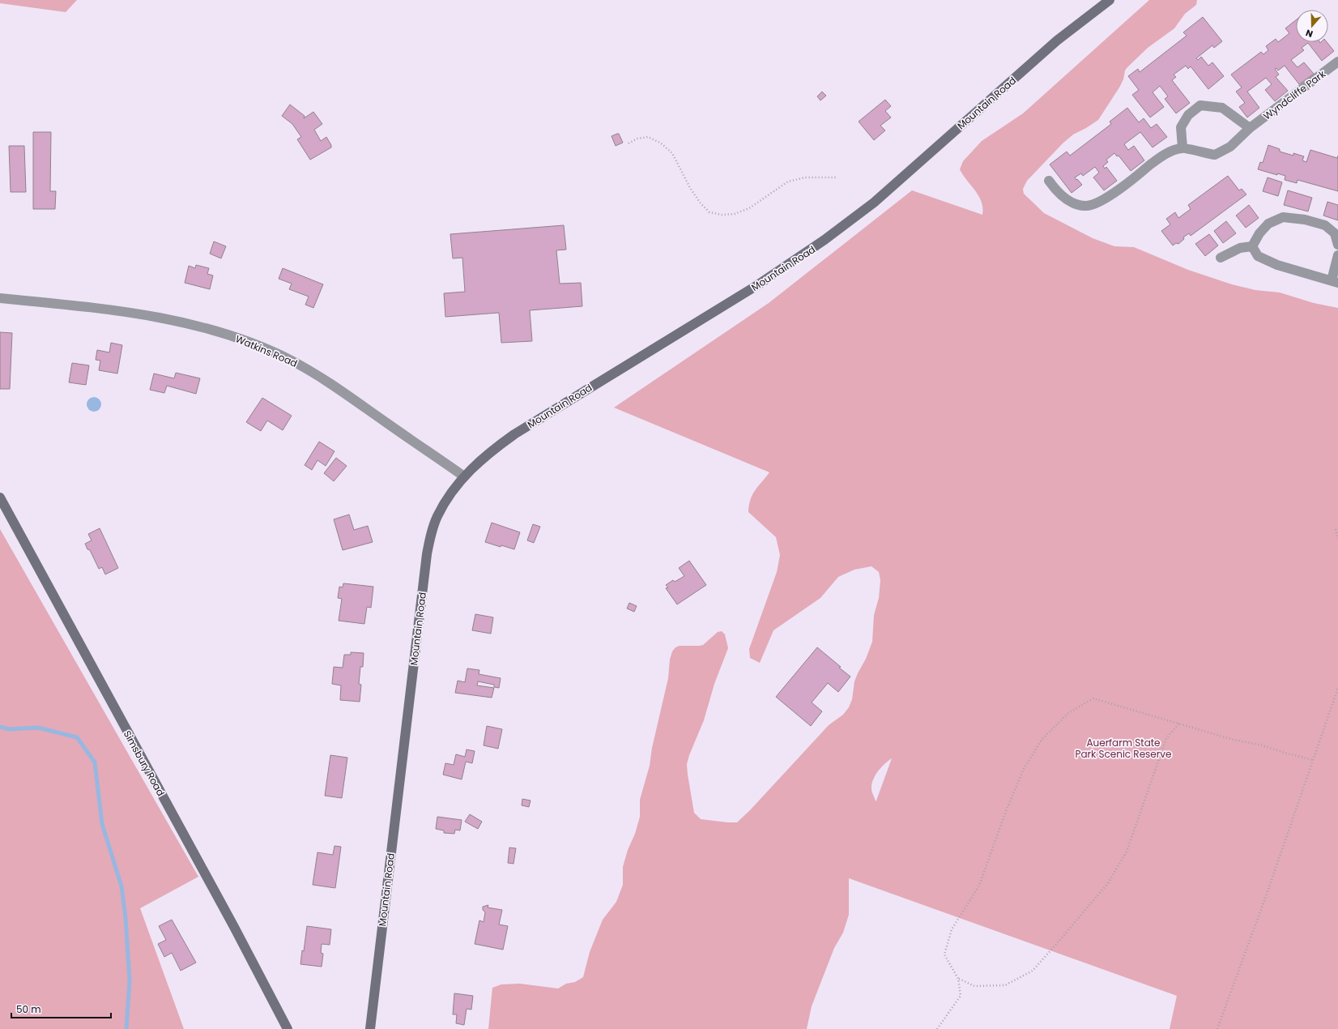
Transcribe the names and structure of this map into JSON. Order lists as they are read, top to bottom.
{
  "streets": {
    "main road": ["Mountain Road", "Simsbury Road"],
    "street": ["Wyndcliffe Park", "Watkins Road"]
  },
  "crossings": [
    ["Mountain Road", "Watkins Road"]
  ],
  "parks": ["Auerfarm State Park Scenic Reserve"],
  "scale_bar": "50 m",
  "north": "bottom"
}
